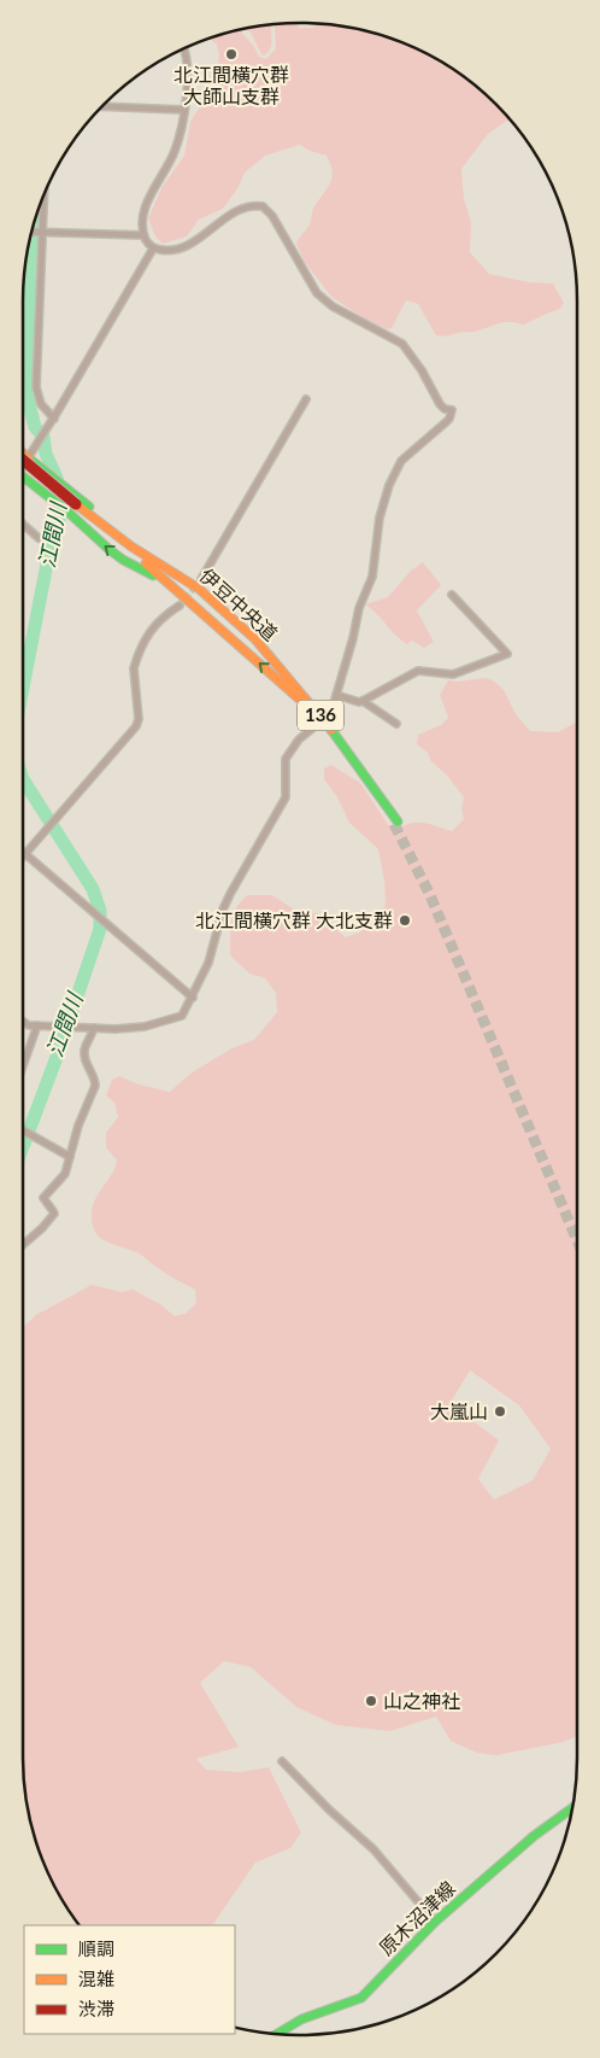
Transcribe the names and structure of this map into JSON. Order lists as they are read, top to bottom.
{
  "streets": {
    "main road": ["伊豆中央道", "136", "原木沼津線"]
  },
  "crossings": [
    ["伊豆中央道", "136"]
  ],
  "water": ["江間川"],
  "places": [
    "北江間横穴群 大師山支群",
    "北江間横穴群 大北支群",
    "大嵐山",
    "山之神社"
  ],
  "legend": ["順調", "混雑", "渋滞"]
}
